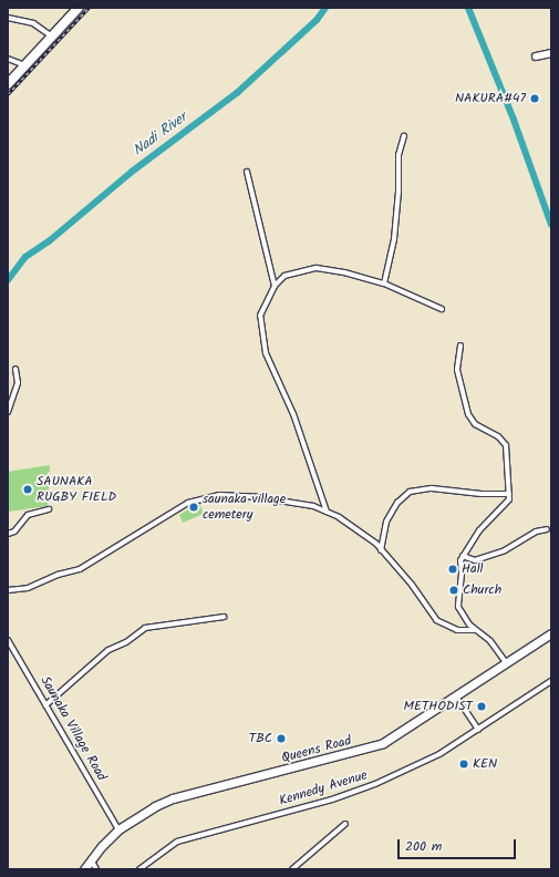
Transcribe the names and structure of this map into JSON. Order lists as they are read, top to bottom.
{
  "streets": {
    "main road": ["Queens Road"],
    "street": ["Saunaka Village Road", "Kennedy Avenue"]
  },
  "crossings": [
    ["Saunaka Village Road", "Queens Road"]
  ],
  "water": ["Nadi River"],
  "places": [
    "NAKURA#47",
    "SAUNAKA RUGBY FIELD",
    "saunaka village cemetery",
    "Hall",
    "Church",
    "METHODIST",
    "TBC",
    "KEN"
  ],
  "scale_bar": "200 m"
}
